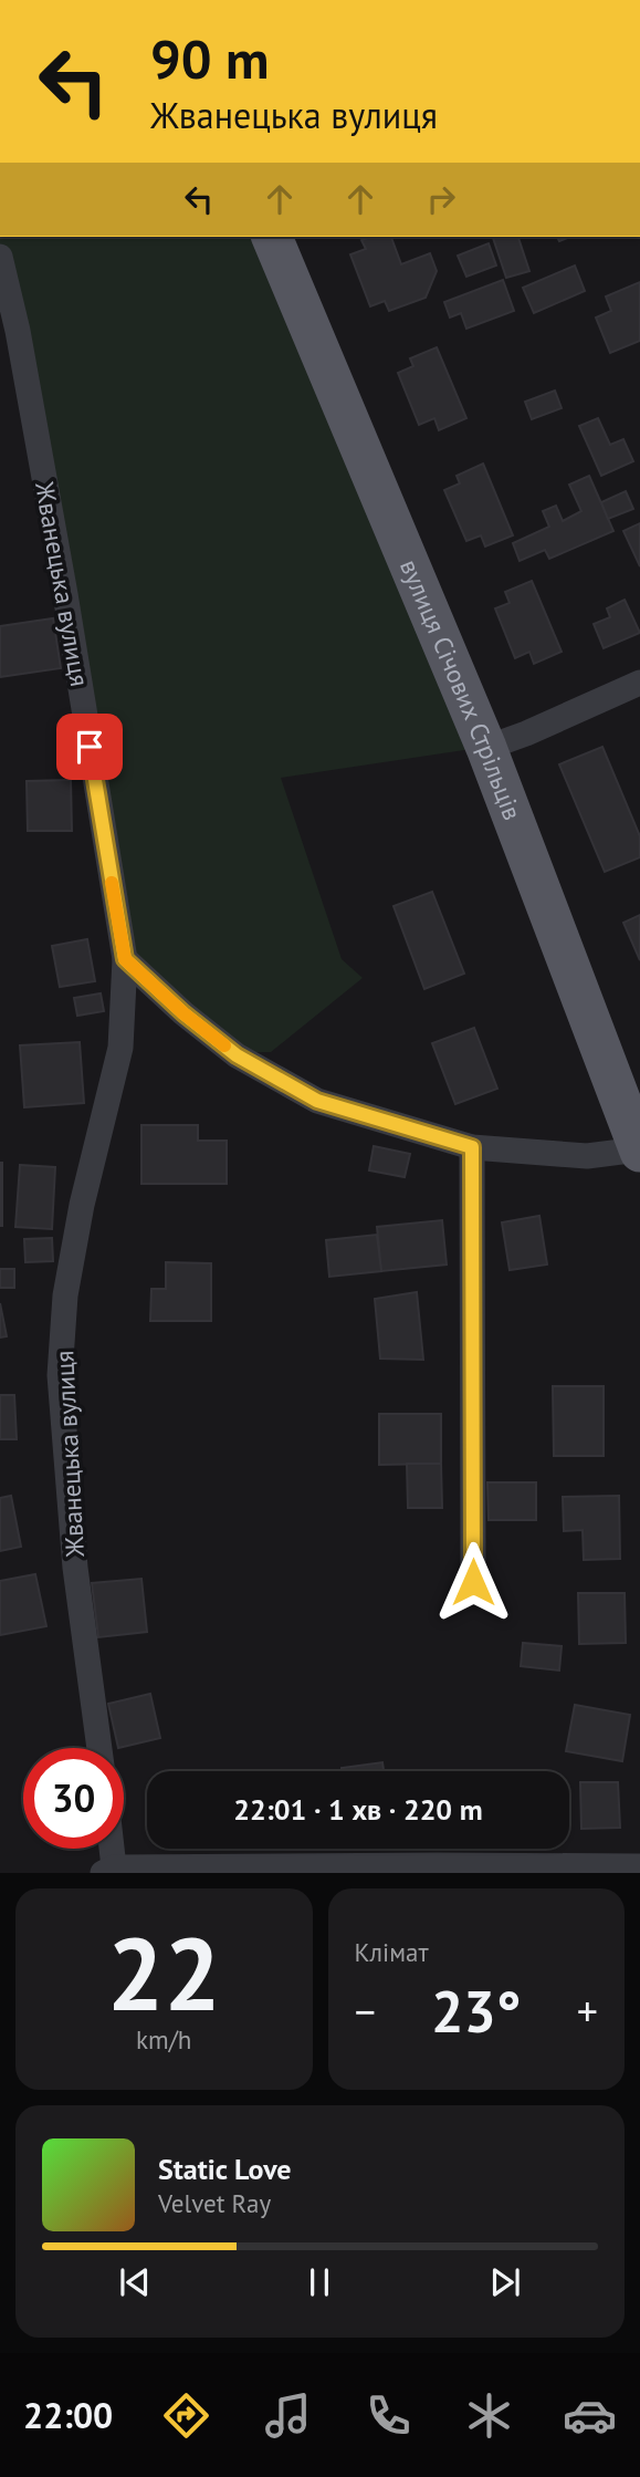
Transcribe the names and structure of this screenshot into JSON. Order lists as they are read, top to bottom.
{
  "streets": {
    "main road": ["вулиця Січових Стрільців"],
    "street": ["Жванецька вулиця"]
  },
  "page": {
    "turn": ["90 m", "Жванецька вулиця"],
    "limit": "30",
    "trip": "22:01 · 1 хв · 220 m",
    "tile": [
      ["22", "km/h"],
      "Клімат"
    ],
    "heat": ["−", "23°", "+"],
    "song": ["Static Love", "Velvet Ray"],
    "tabs": "22:00"
  }
}
